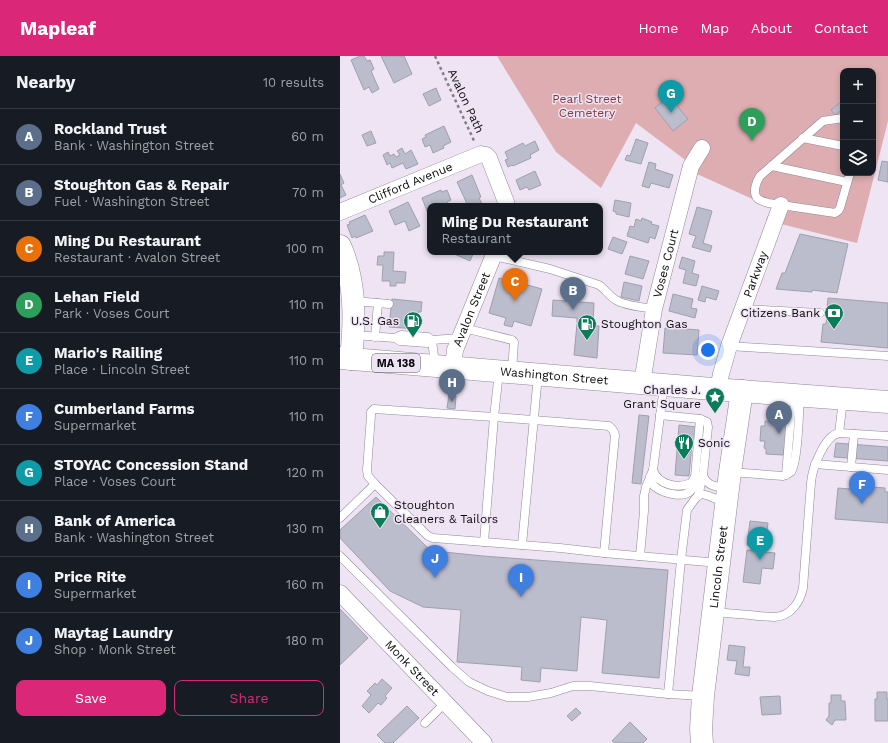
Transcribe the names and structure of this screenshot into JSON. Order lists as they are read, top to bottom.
{
  "streets": {
    "main road": ["MA 138", "Washington Street", "Lincoln Street"],
    "street": [
      "Clifford Avenue",
      "Voses Court",
      "Parkway",
      "Avalon Street",
      "Monk Street"
    ],
    "path": ["Avalon Path"]
  },
  "crossings": [
    ["Avalon Path", "Clifford Avenue"],
    ["Voses Court", "Washington Street"],
    ["Parkway", "Washington Street"],
    ["Avalon Street", "Washington Street"],
    ["Washington Street", "Lincoln Street"]
  ],
  "parks": ["Pearl Street Cemetery"],
  "places": {
    "bank": ["Citizens Bank"],
    "fuel station": ["U.S. Gas", "Stoughton Gas"],
    "place": ["Charles J. Grant Square"],
    "restaurant": ["Sonic"],
    "shop": ["Stoughton Cleaners & Tailors"]
  },
  "page": {
    "header": "Mapleaf",
    "nav": [
      "Home",
      "Map",
      "About",
      "Contact"
    ],
    "heading": ["Nearby", "10 results"],
    "map_buttons": ["+", "−"],
    "pins": [
      "G",
      "D",
      "C",
      "B",
      "H",
      "A",
      "F",
      "E",
      "J",
      "I"
    ],
    "list": [
      {
        "mark": "A",
        "name": "Rockland Trust",
        "note": "Bank · Washington Street",
        "value": "60 m"
      },
      {
        "mark": "B",
        "name": "Stoughton Gas & Repair",
        "note": "Fuel · Washington Street",
        "value": "70 m"
      },
      {
        "mark": "C",
        "name": "Ming Du Restaurant",
        "note": "Restaurant · Avalon Street",
        "value": "100 m"
      },
      {
        "mark": "D",
        "name": "Lehan Field",
        "note": "Park · Voses Court",
        "value": "110 m"
      },
      {
        "mark": "E",
        "name": "Mario's Railing",
        "note": "Place · Lincoln Street",
        "value": "110 m"
      },
      {
        "mark": "F",
        "name": "Cumberland Farms",
        "note": "Supermarket",
        "value": "110 m"
      },
      {
        "mark": "G",
        "name": "STOYAC Concession Stand",
        "note": "Place · Voses Court",
        "value": "120 m"
      },
      {
        "mark": "H",
        "name": "Bank of America",
        "note": "Bank · Washington Street",
        "value": "130 m"
      },
      {
        "mark": "I",
        "name": "Price Rite",
        "note": "Supermarket",
        "value": "160 m"
      },
      {
        "mark": "J",
        "name": "Maytag Laundry",
        "note": "Shop · Monk Street",
        "value": "180 m"
      }
    ],
    "popup": ["Ming Du Restaurant", "Restaurant"],
    "buttons": ["Save", "Share"]
  }
}
